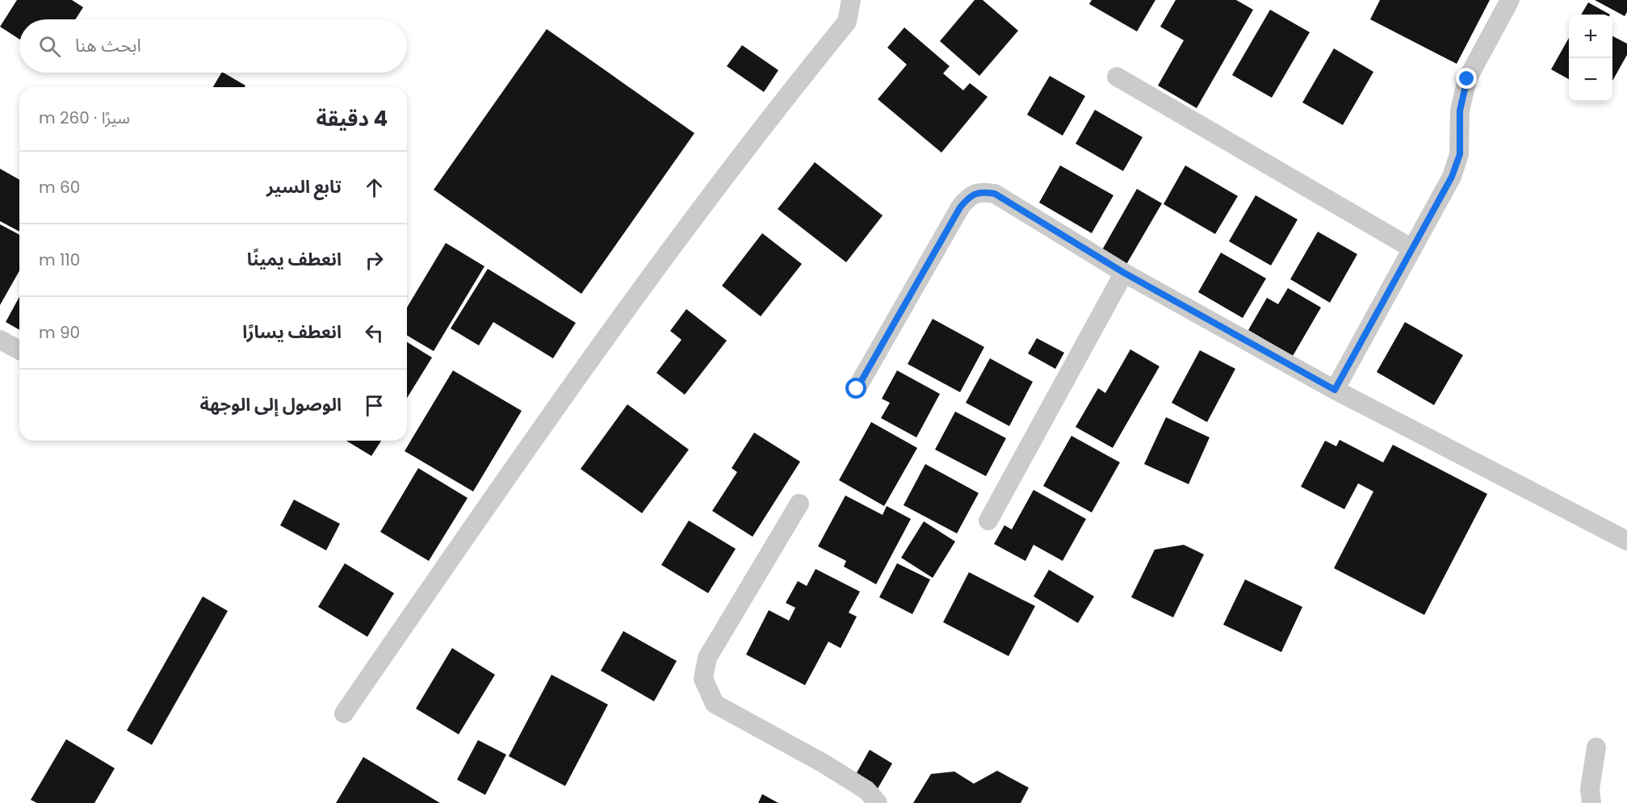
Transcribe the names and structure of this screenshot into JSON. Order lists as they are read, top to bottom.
{
  "page": {
    "map_buttons": ["+", "−"],
    "search": "ابحث هنا",
    "heading": ["4 دقيقة", "سيرًا · 260 m"],
    "list": [
      ["تابع السير", "60 m"],
      ["انعطف يمينًا", "110 m"],
      ["انعطف يسارًا", "90 m"],
      "الوصول إلى الوجهة"
    ]
  }
}
